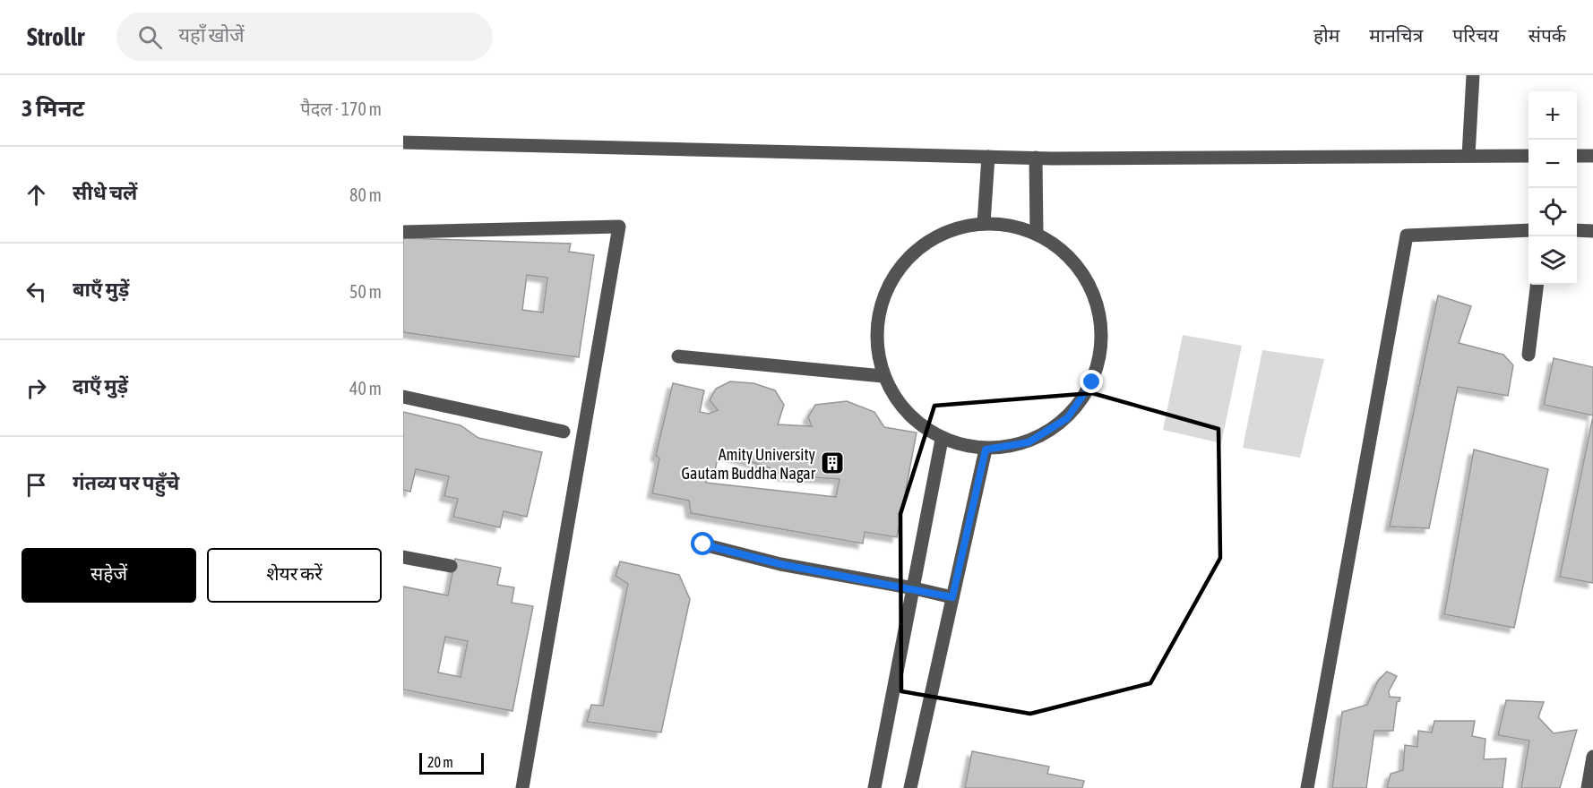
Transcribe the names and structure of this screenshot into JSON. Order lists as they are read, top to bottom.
{
  "places": {
    "building": ["Amity University Gautam Buddha Nagar"]
  },
  "scale_bar": "20 m",
  "page": {
    "header": "Strollr",
    "search": "यहाँ खोजें",
    "nav": [
      "होम",
      "मानचित्र",
      "परिचय",
      "संपर्क"
    ],
    "heading": ["3 मिनट", "पैदल · 170 m"],
    "map_buttons": ["+", "−"],
    "list": [
      ["सीधे चलें", "80 m"],
      ["बाएँ मुड़ें", "50 m"],
      ["दाएँ मुड़ें", "40 m"],
      "गंतव्य पर पहुँचे"
    ],
    "buttons": ["सहेजें", "शेयर करें"],
    "scale": "20 m"
  }
}
